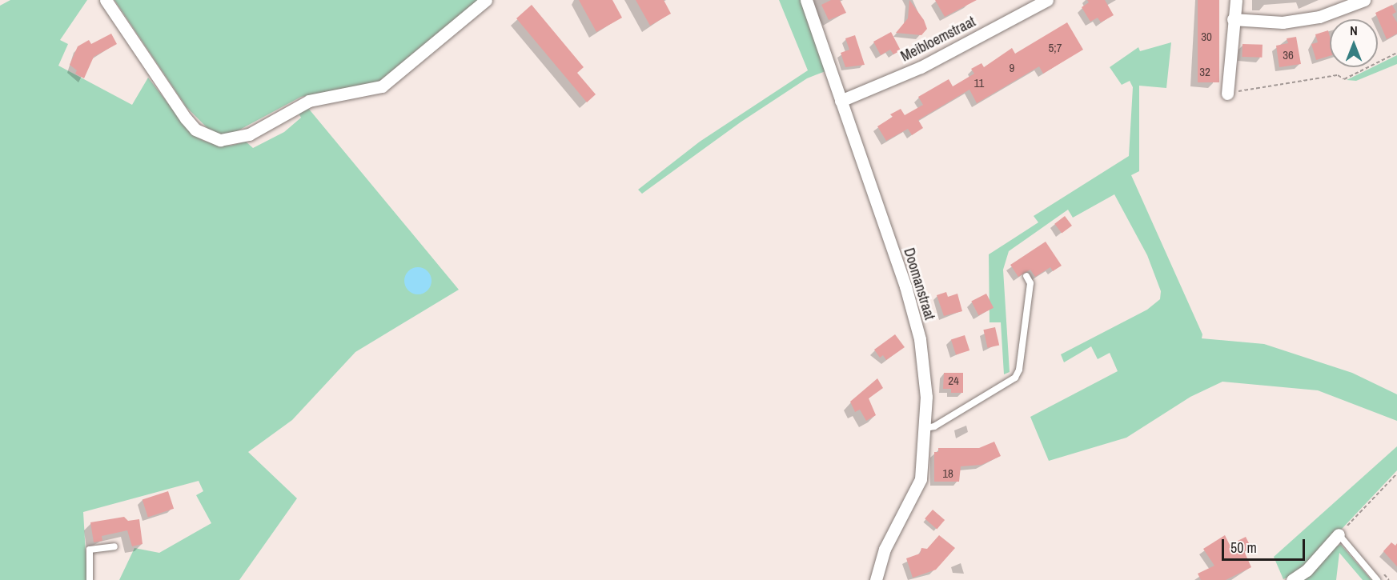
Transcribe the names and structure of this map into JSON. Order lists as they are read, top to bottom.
{
  "streets": {
    "street": ["Meibloemstraat", "Doomanstraat"]
  },
  "crossings": [
    ["Meibloemstraat", "Doomanstraat"]
  ],
  "house_numbers": [
    "30",
    "5;7",
    "36",
    "9",
    "32",
    "11",
    "24",
    "18"
  ],
  "scale_bar": "50 m",
  "north": "top"
}
